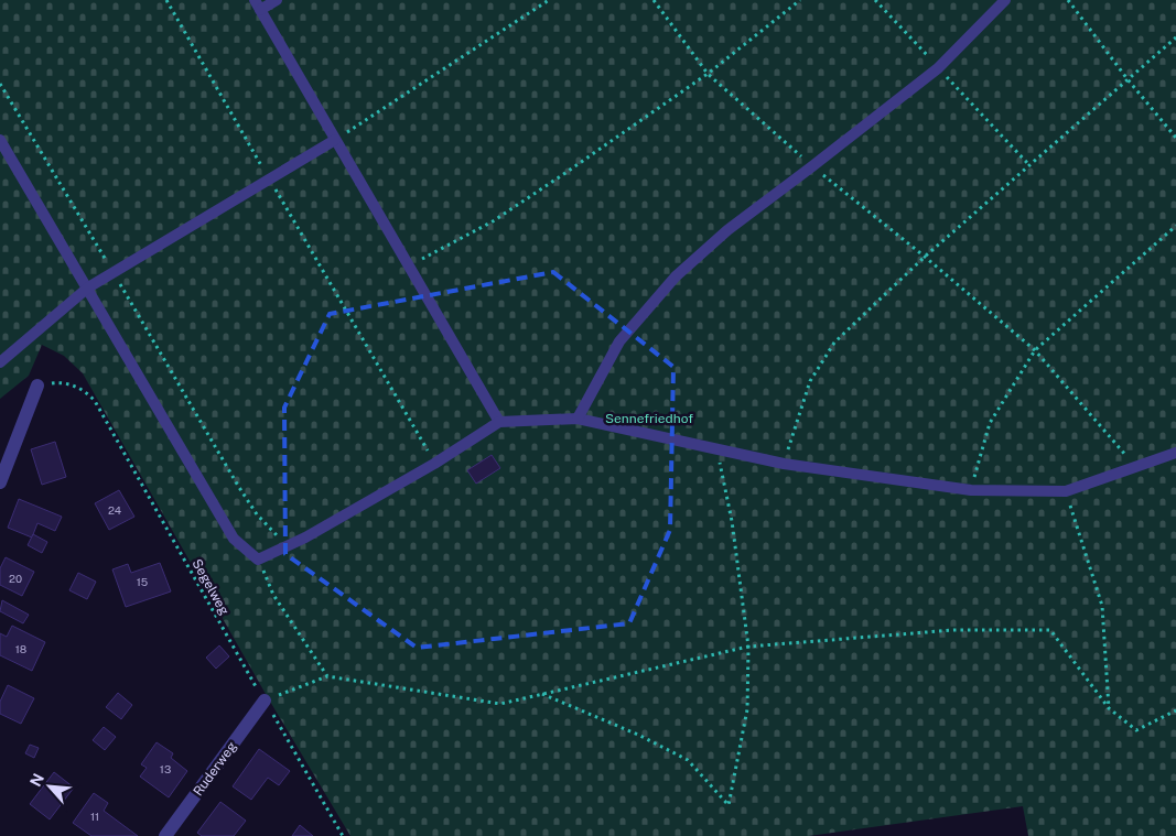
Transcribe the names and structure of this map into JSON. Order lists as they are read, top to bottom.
{
  "streets": {
    "street": ["Ruderweg"],
    "path": ["Segelweg"]
  },
  "crossings": [
    ["Segelweg", "Ruderweg"]
  ],
  "parks": ["Sennefriedhof"],
  "house_numbers": [
    "24",
    "20",
    "15",
    "18",
    "13",
    "11"
  ],
  "north": "top left"
}
